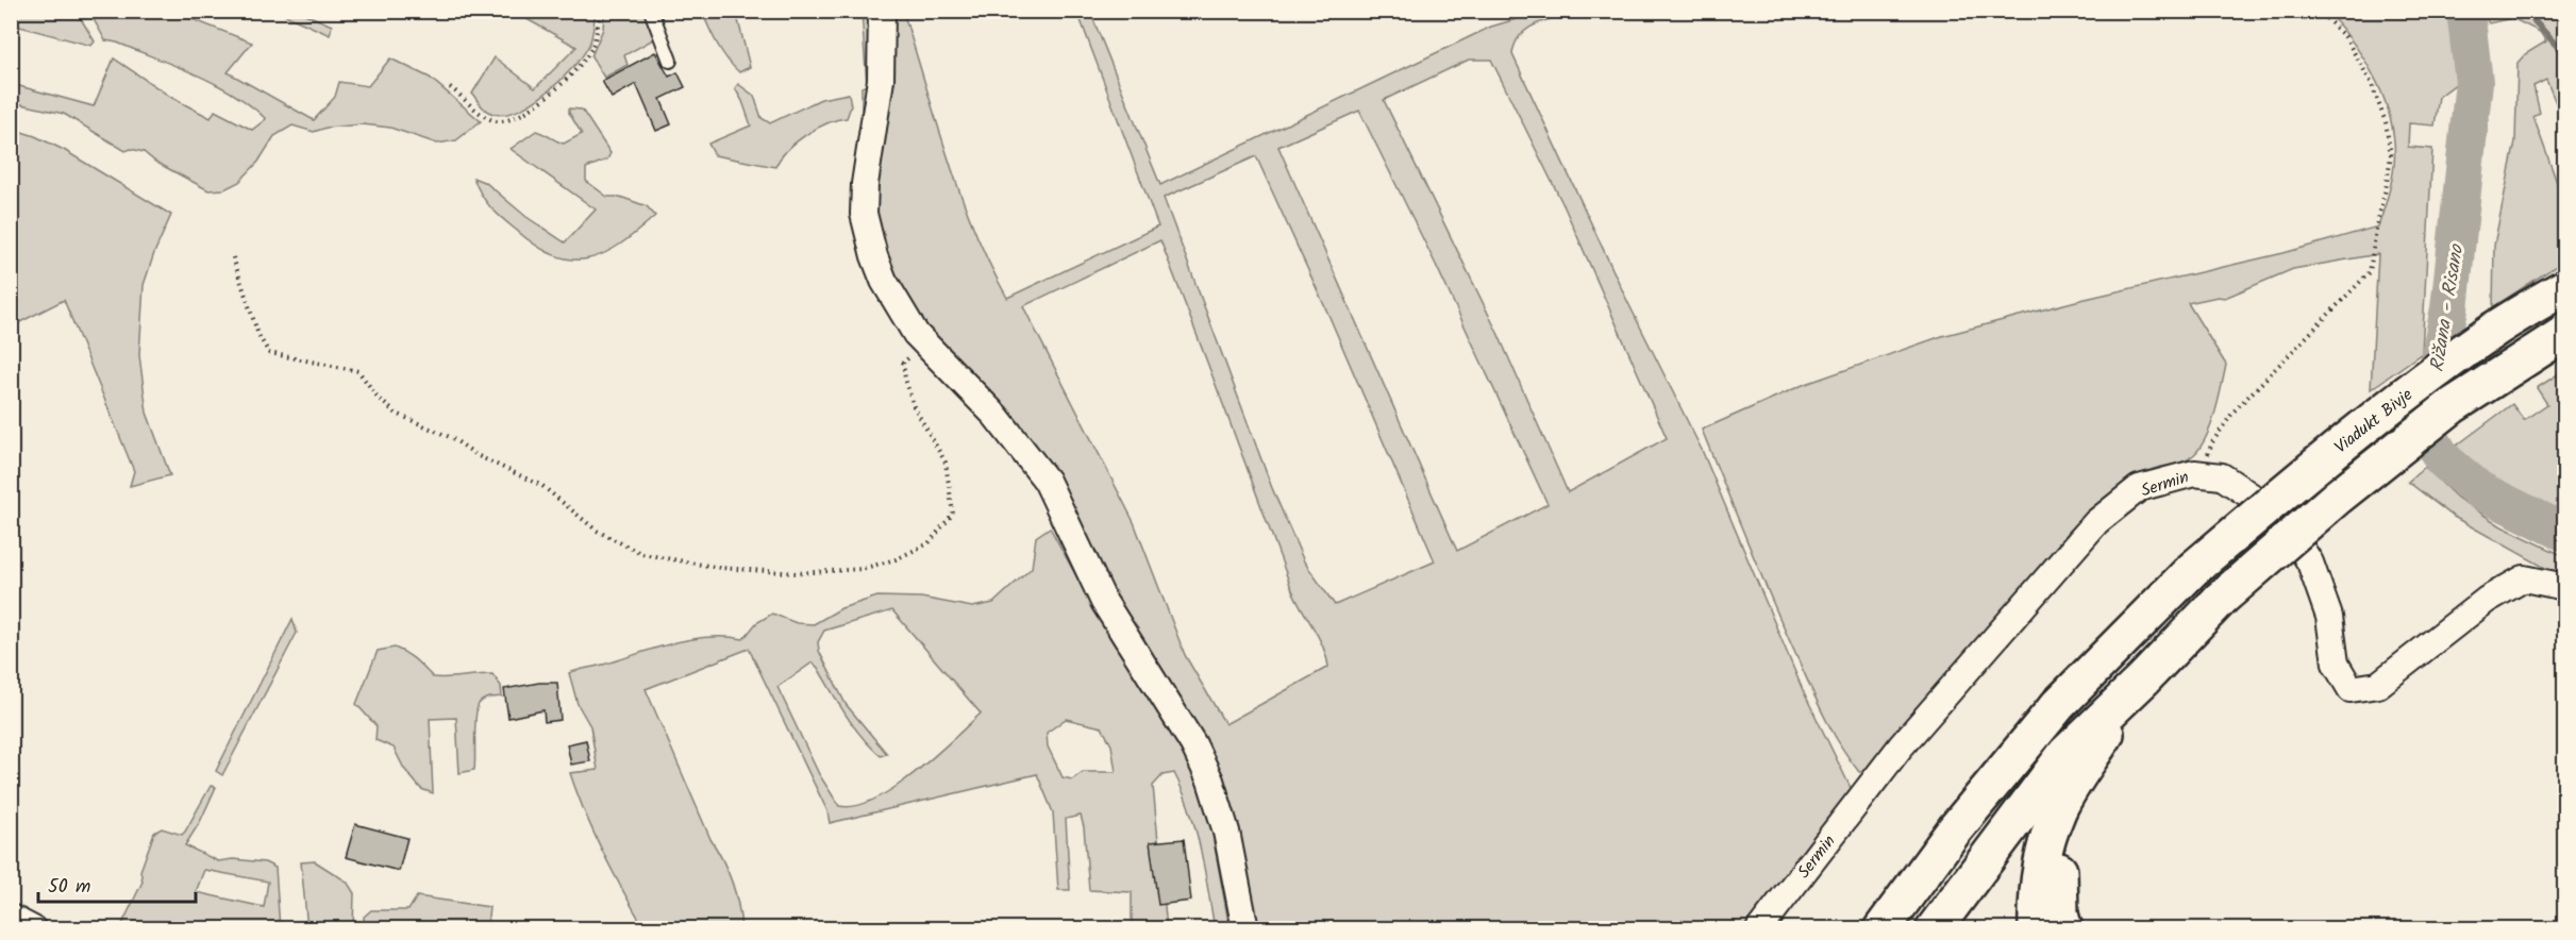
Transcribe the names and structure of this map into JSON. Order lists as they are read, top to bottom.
{
  "streets": {
    "highway": ["Viadukt Bivje"],
    "street": ["Sermin"]
  },
  "water": ["Rižana - Risano"],
  "scale_bar": "50 m"
}
